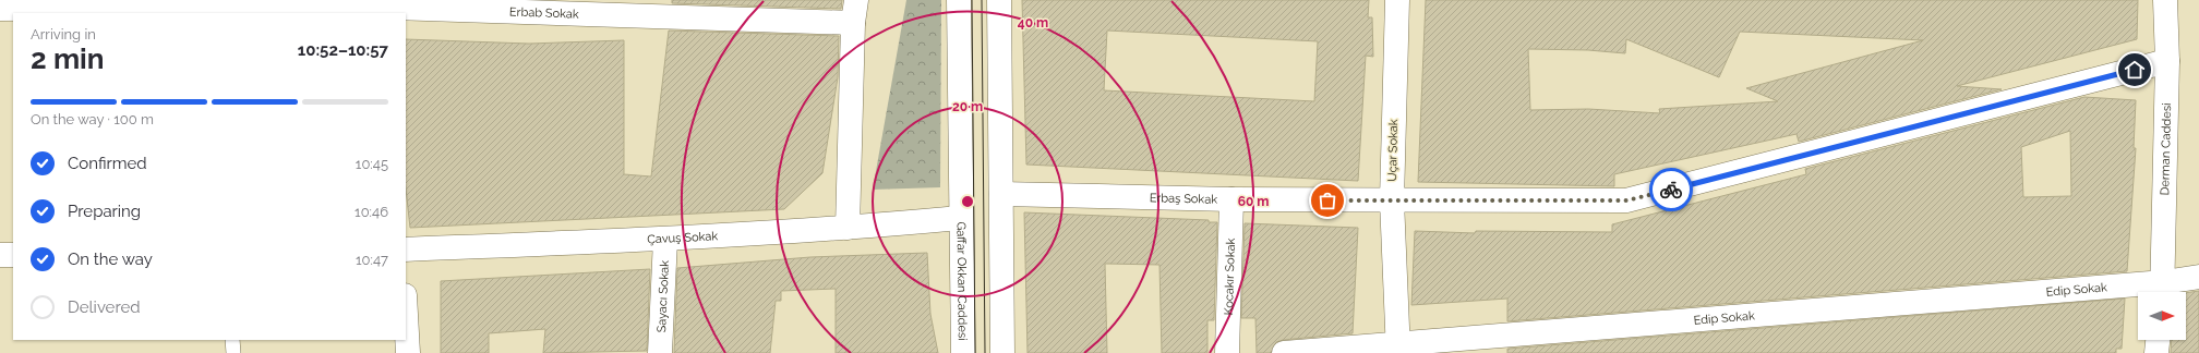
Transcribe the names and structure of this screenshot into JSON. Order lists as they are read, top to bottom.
{
  "streets": {
    "street": [
      "Erbab Sokak",
      "Uçar Sokak",
      "Derman Caddesi",
      "Erbaş Sokak",
      "Çavuş Sokak",
      "Kocakır Sokak",
      "Gaffar Okkan Caddesi",
      "Edip Sokak",
      "Sayacı Sokak"
    ]
  },
  "crossings": [
    ["Uçar Sokak", "Erbaş Sokak"],
    ["Uçar Sokak", "Edip Sokak"],
    ["Derman Caddesi", "Erbaş Sokak"],
    ["Derman Caddesi", "Edip Sokak"],
    ["Erbaş Sokak", "Kocakır Sokak"],
    ["Çavuş Sokak", "Gaffar Okkan Caddesi"],
    ["Çavuş Sokak", "Sayacı Sokak"]
  ],
  "north": "right",
  "page": {
    "heading": ["2 min", "Arriving in", "10:52–10:57"],
    "bar": "On the way · 100 m",
    "list": [
      ["Confirmed", "10:45"],
      ["Preparing", "10:46"],
      ["On the way", "10:47"],
      "Delivered"
    ]
  },
  "rings": ["40 m", "20 m", "60 m"]
}
